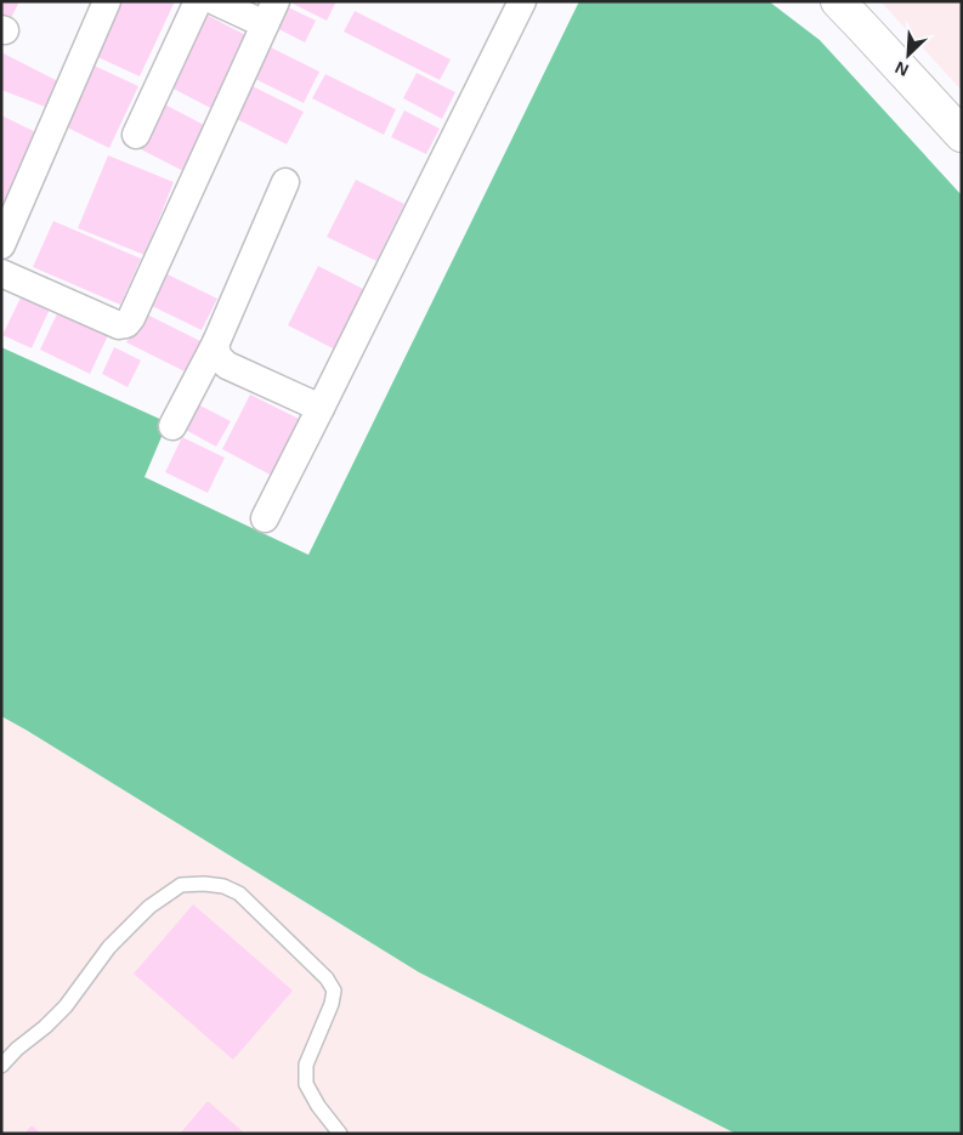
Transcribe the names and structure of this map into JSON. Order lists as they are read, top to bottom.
{
  "north": "bottom left"
}
